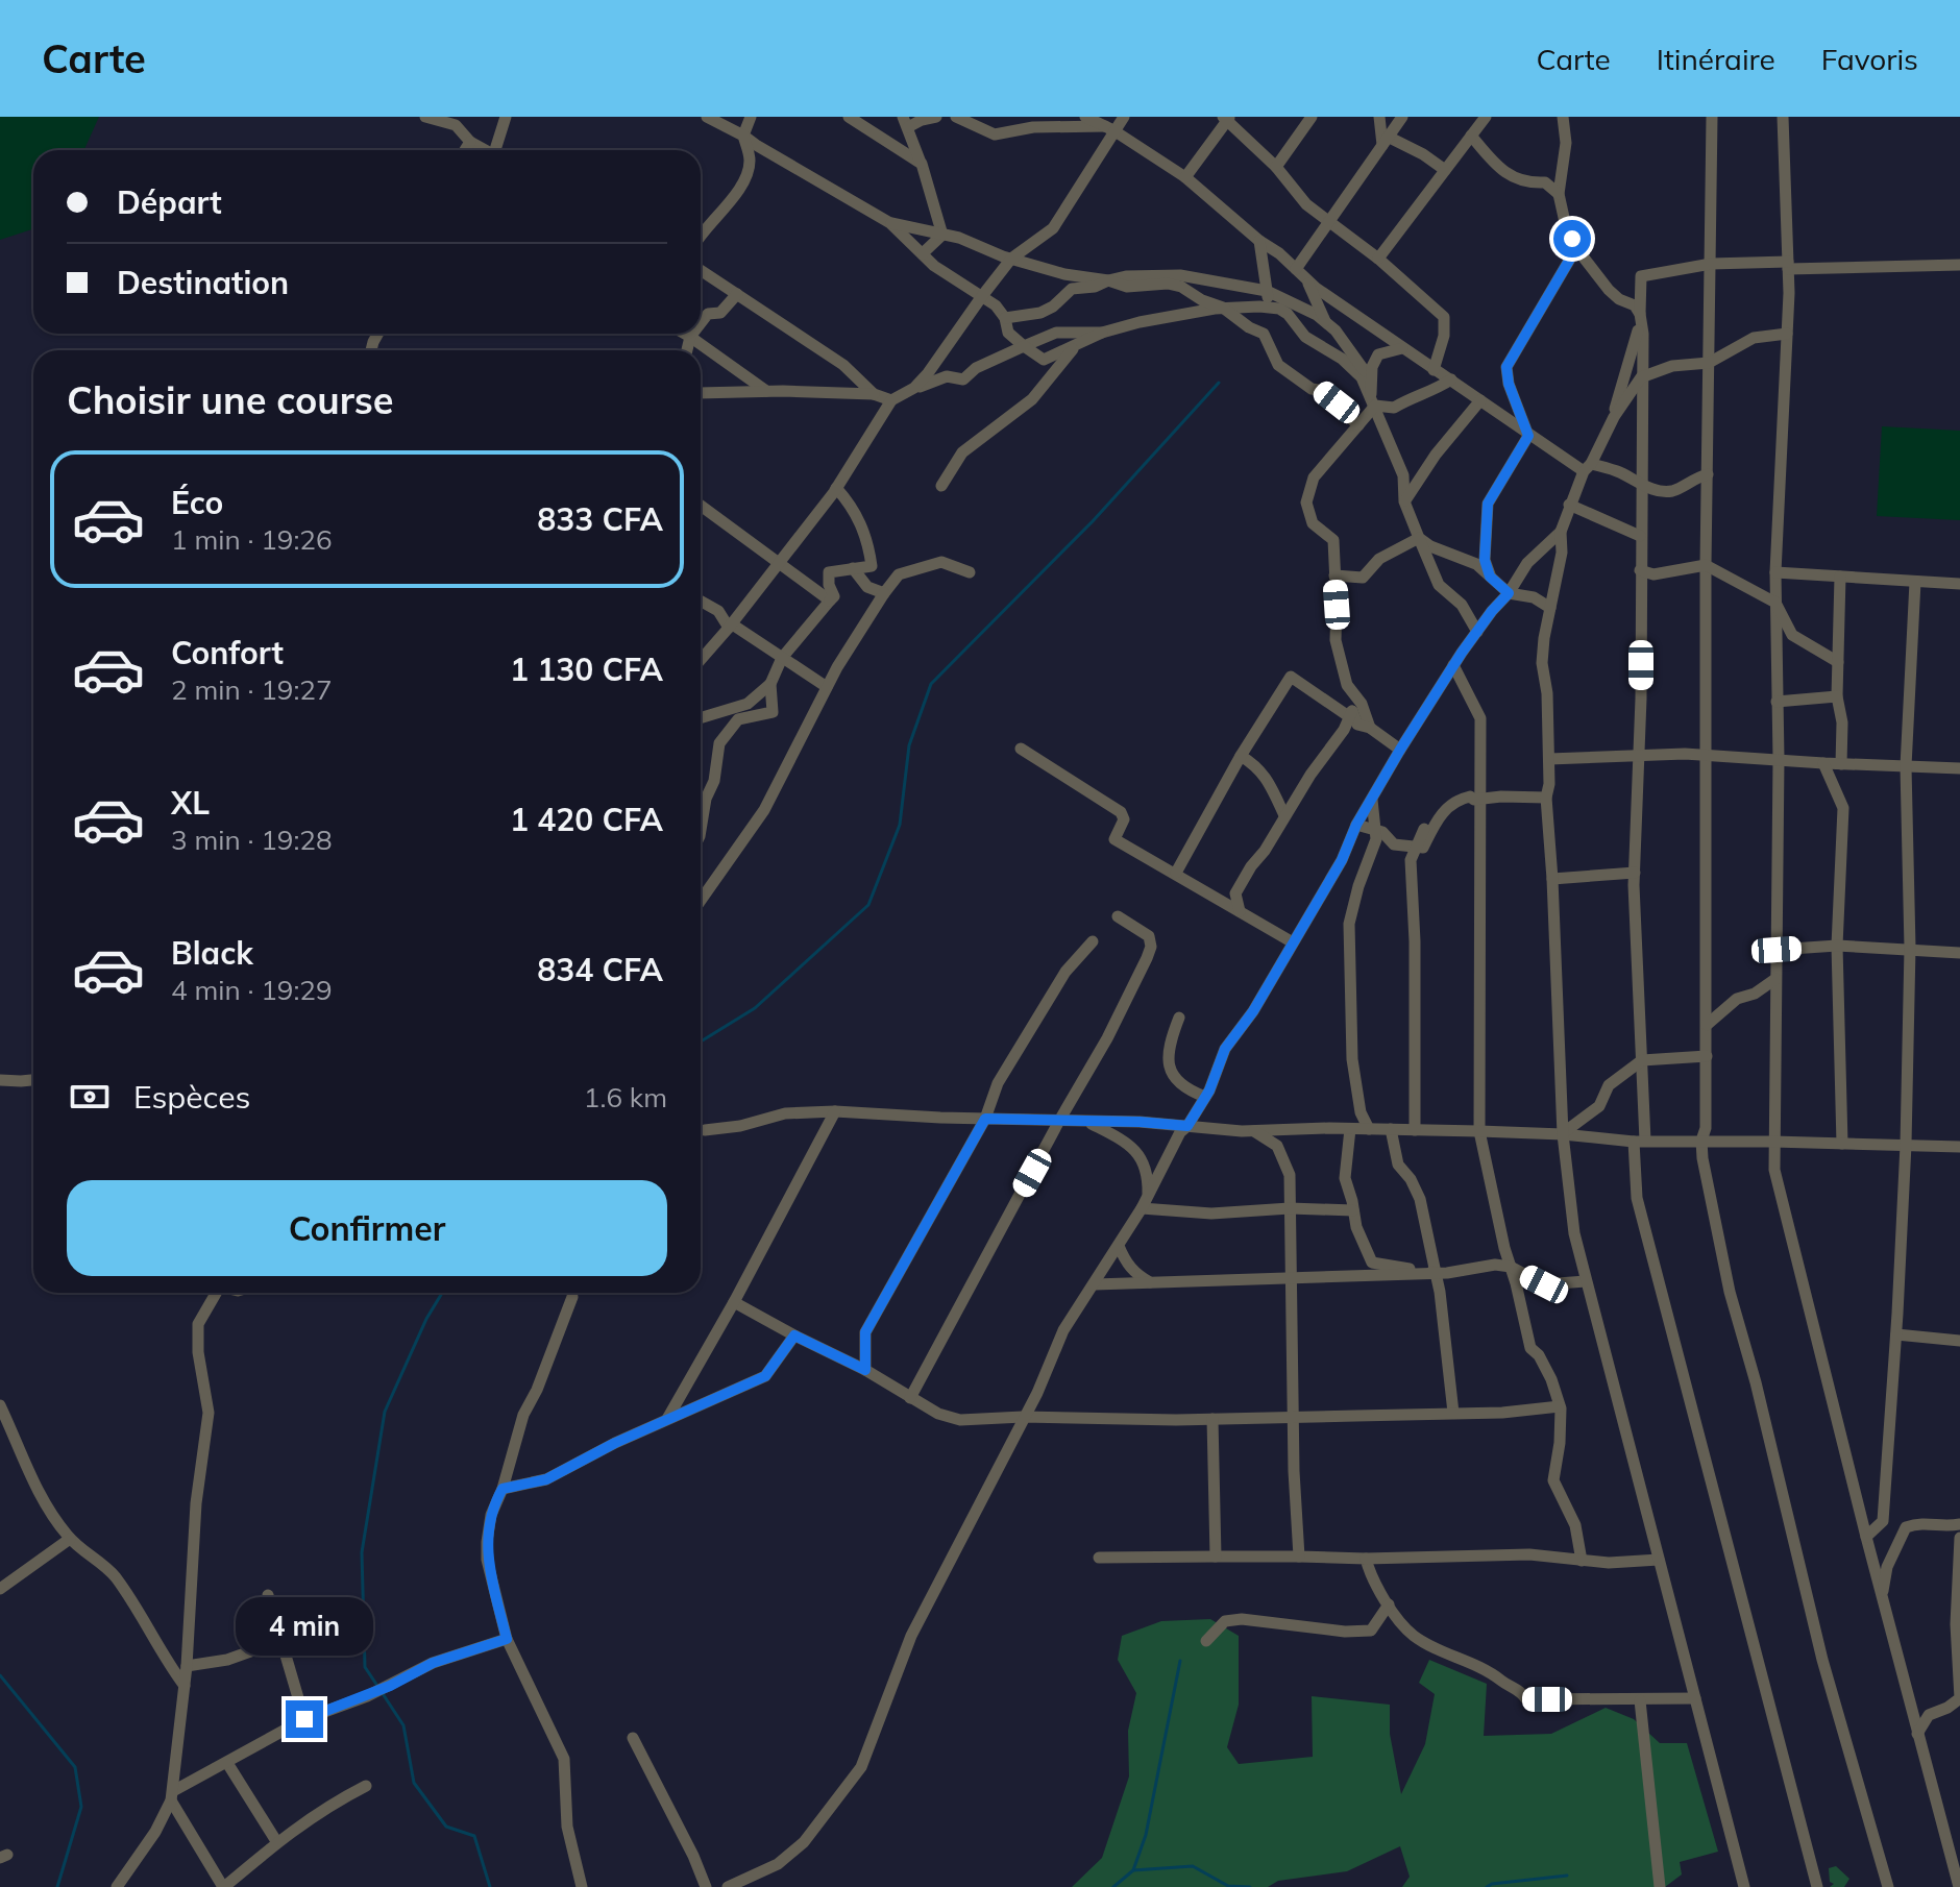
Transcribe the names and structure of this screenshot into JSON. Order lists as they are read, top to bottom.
{
  "page": {
    "header": "Carte",
    "nav": ["Carte", "Itinéraire", "Favoris"],
    "banner": ["Départ", "Destination"],
    "heading": "Choisir une course",
    "list": [
      {
        "name": "Éco",
        "note": "1 min · 19:26",
        "value": "833 CFA"
      },
      {
        "name": "Confort",
        "note": "2 min · 19:27",
        "value": "1 130 CFA"
      },
      {
        "name": "XL",
        "note": "3 min · 19:28",
        "value": "1 420 CFA"
      },
      {
        "name": "Black",
        "note": "4 min · 19:29",
        "value": "834 CFA"
      }
    ],
    "pay": ["Espèces", "1.6 km"],
    "buttons": "Confirmer",
    "bubble": "4 min"
  }
}
